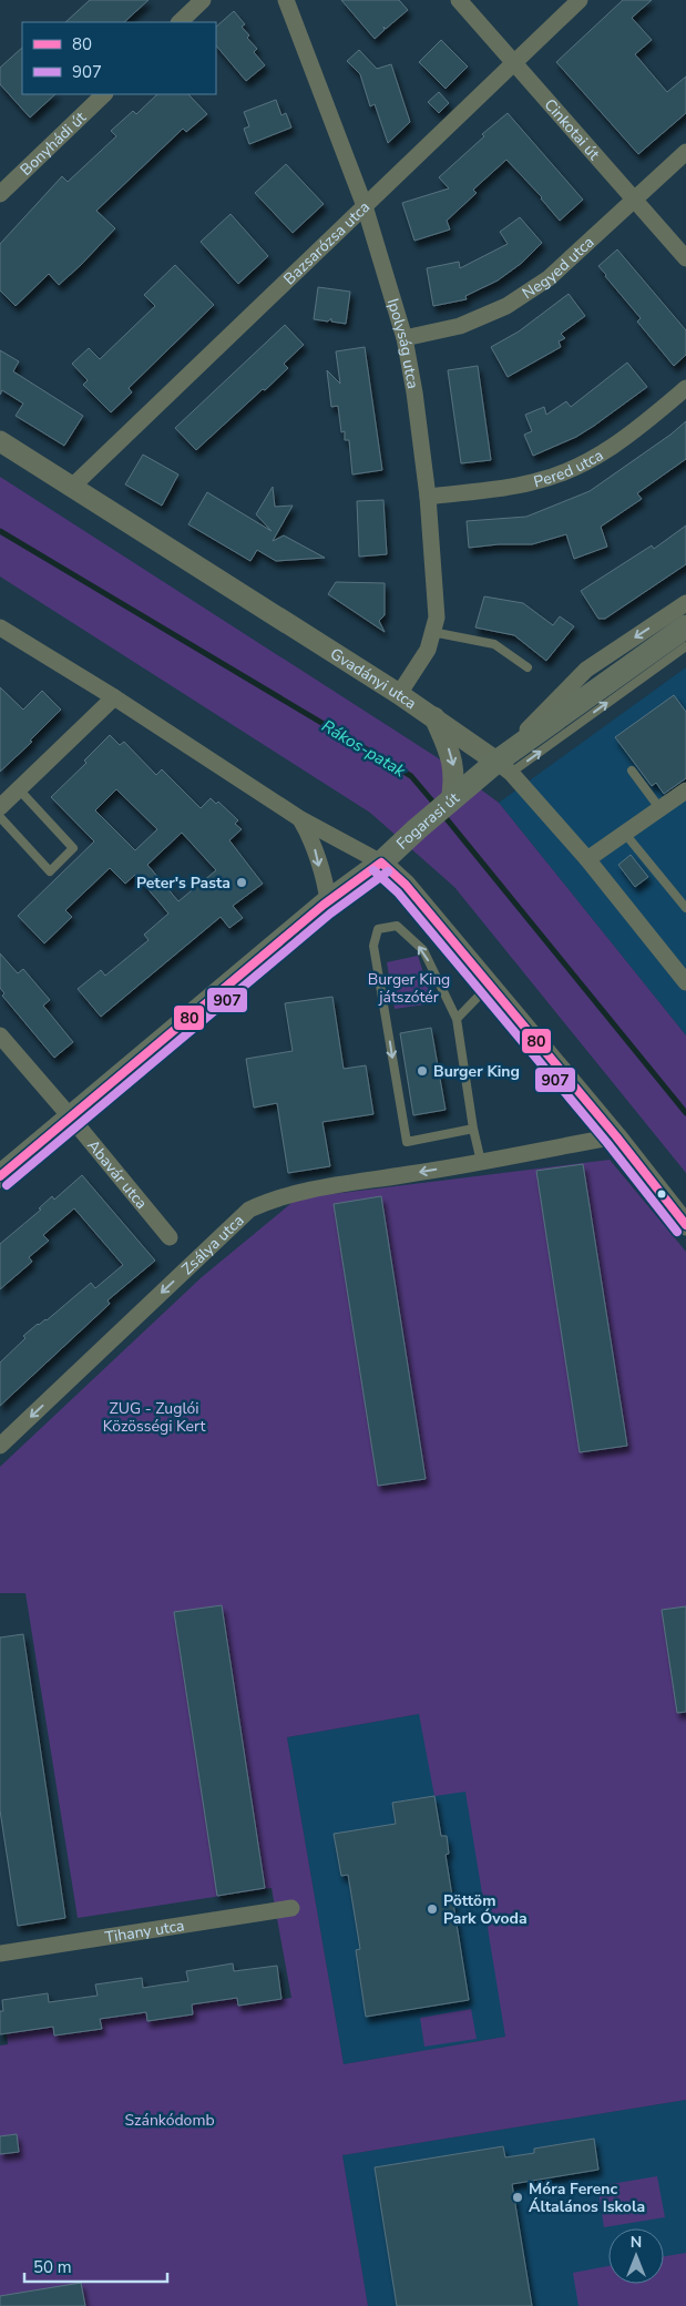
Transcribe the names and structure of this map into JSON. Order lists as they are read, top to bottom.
{
  "streets": {
    "main road": ["Fogarasi út"],
    "street": [
      "Cinkotai út",
      "Bonyhádi út",
      "Bazsarózsa utca",
      "Negyed utca",
      "Ipolyság utca",
      "Pered utca",
      "Gvadányi utca",
      "Abavár utca",
      "Zsálya utca",
      "Tihany utca"
    ]
  },
  "crossings": [
    ["Cinkotai út", "Bazsarózsa utca"],
    ["Cinkotai út", "Negyed utca"],
    ["Bazsarózsa utca", "Ipolyság utca"],
    ["Bazsarózsa utca", "Gvadányi utca"],
    ["Negyed utca", "Ipolyság utca"],
    ["Ipolyság utca", "Pered utca"],
    ["Ipolyság utca", "Gvadányi utca"],
    ["Gvadányi utca", "Fogarasi út"],
    ["Fogarasi út", "Abavár utca"]
  ],
  "one_way": ["Zsálya utca"],
  "water": ["Rákos-patak"],
  "parks": ["Burger King játszótér", "ZUG - Zuglói Közösségi Kert", "Szánkódomb"],
  "places": [
    "Peter's Pasta",
    "Burger King",
    "Pöttöm Park Óvoda",
    "Móra Ferenc Általános Iskola"
  ],
  "lines": ["transit line 80", "transit line 907"],
  "legend": ["80", "907"],
  "scale_bar": "50 m",
  "north": "top"
}
